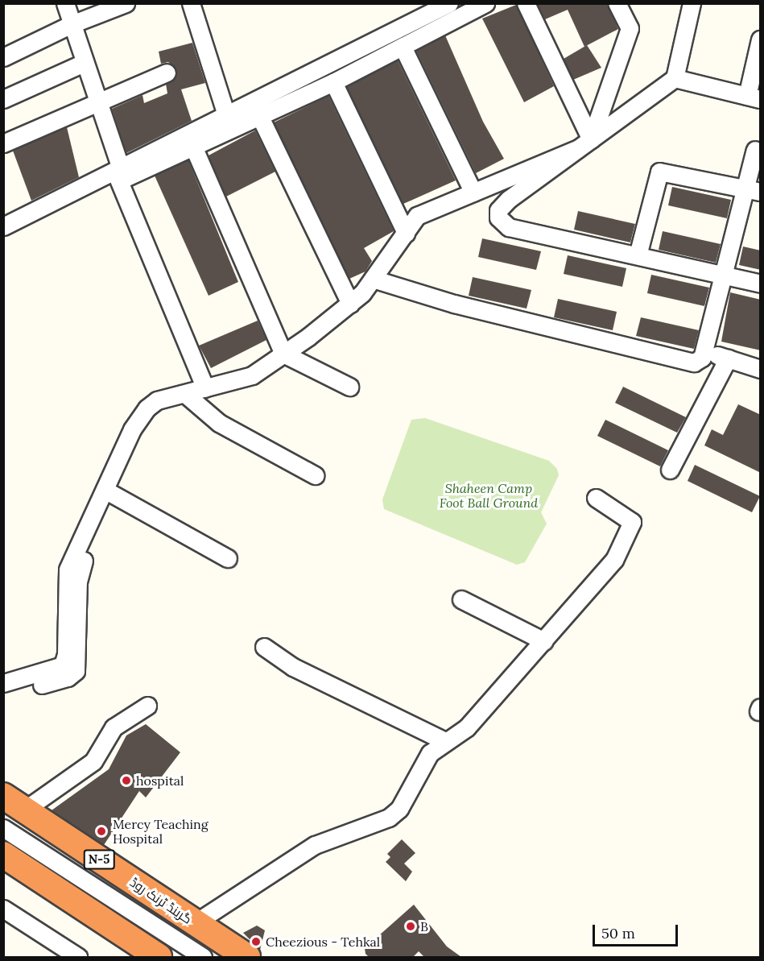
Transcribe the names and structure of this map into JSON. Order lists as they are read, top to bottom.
{
  "streets": {
    "highway": ["N-5", "گرینڈ ٹرنک روڈ"]
  },
  "parks": ["Shaheen Camp Foot Ball Ground"],
  "places": [
    "hospital",
    "Mercy Teaching Hospital",
    "B",
    "Cheezious - Tehkal"
  ],
  "scale_bar": "50 m"
}
